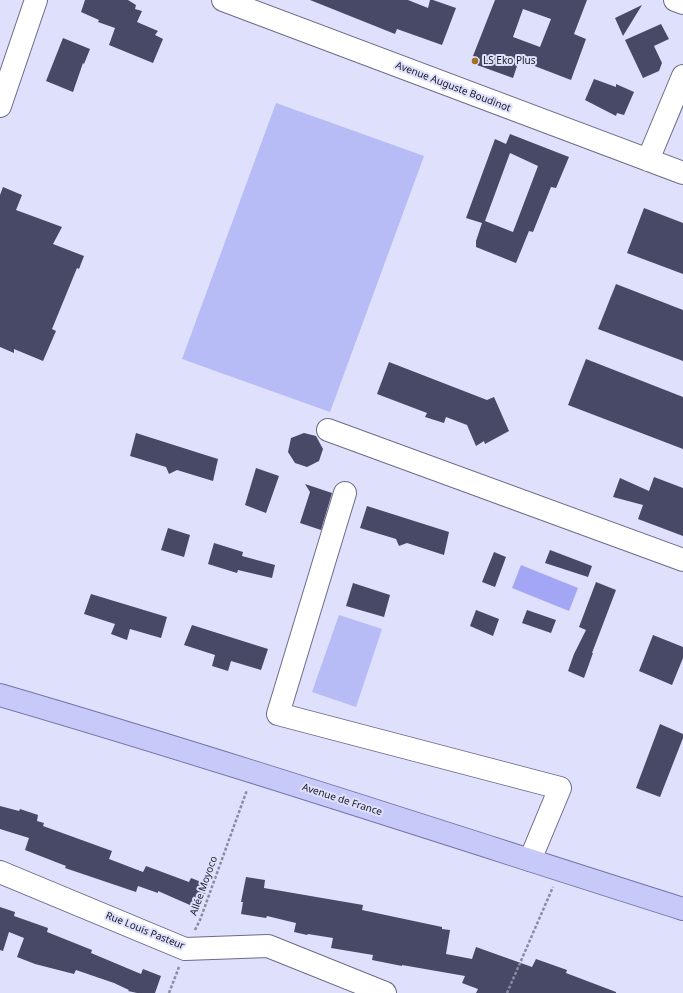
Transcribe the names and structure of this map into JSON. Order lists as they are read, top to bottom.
{
  "streets": {
    "main road": ["Avenue de France"],
    "street": ["Avenue Auguste Boudinot", "Rue Louis Pasteur"],
    "path": ["Allée Moyoco"]
  },
  "crossings": [
    ["Allée Moyoco", "Rue Louis Pasteur"]
  ],
  "places": ["LS Eko Plus"]
}
